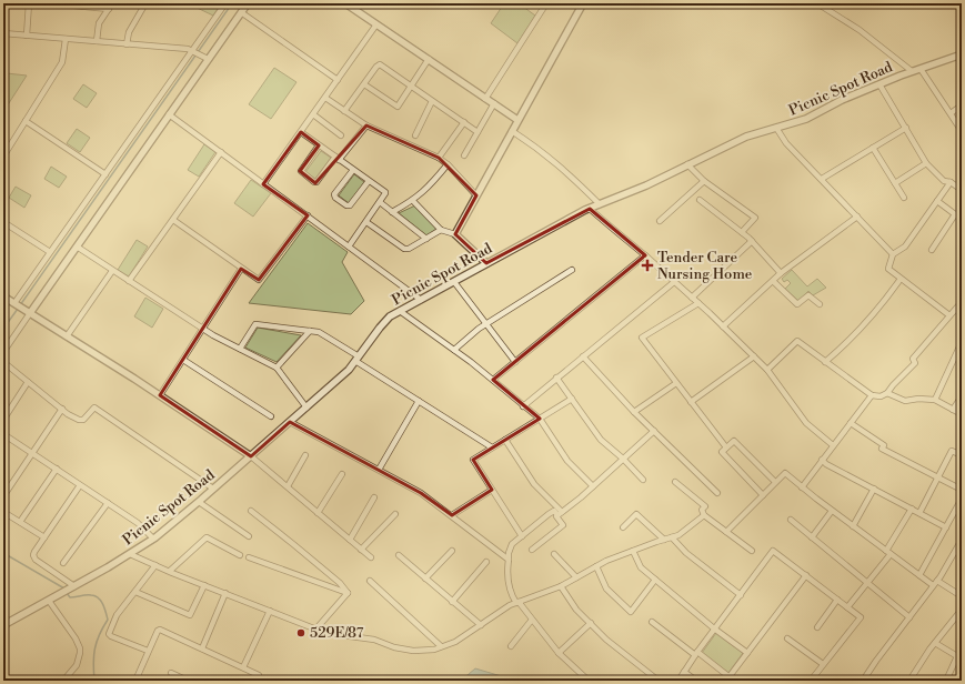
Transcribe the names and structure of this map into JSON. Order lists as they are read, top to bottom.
{
  "streets": {
    "street": ["Picnic Spot Road"]
  },
  "places": {
    "health": ["Tender Care Nursing Home"],
    "other": ["529E/87"]
  }
}
